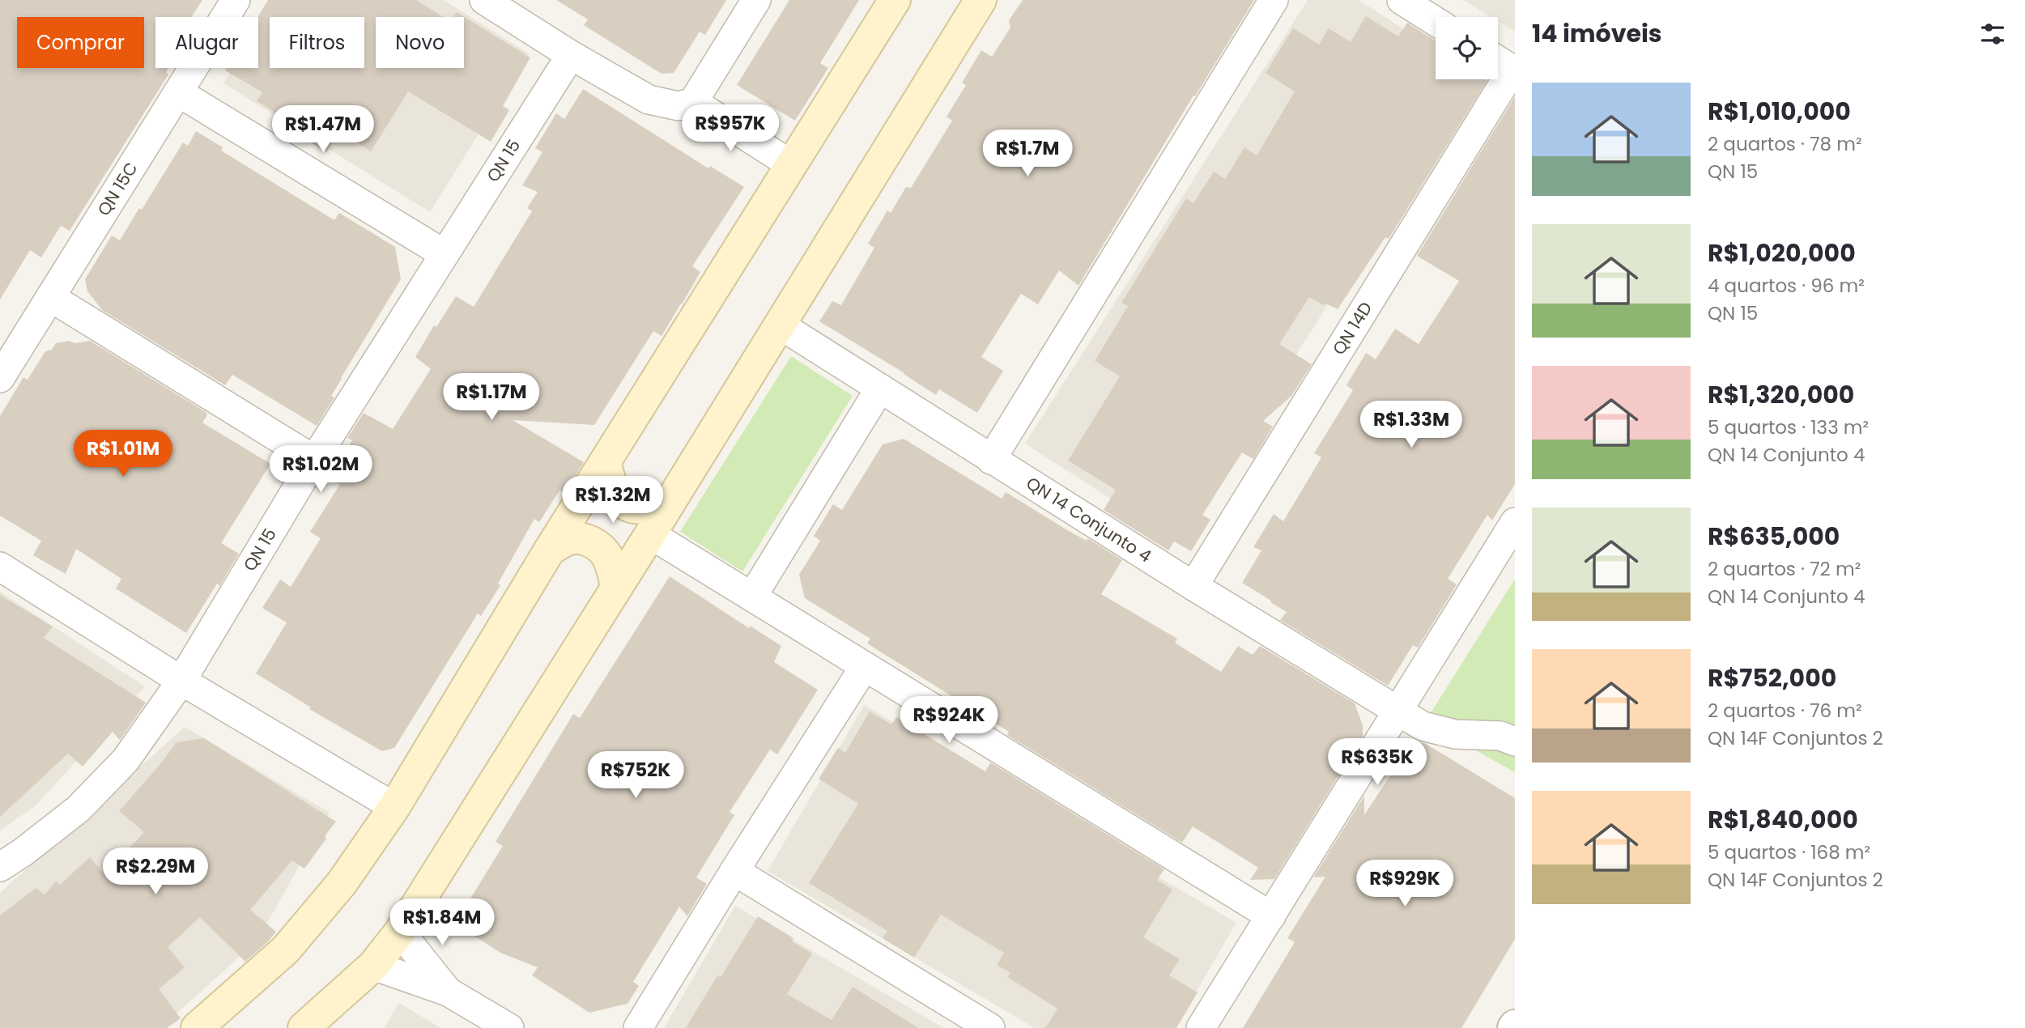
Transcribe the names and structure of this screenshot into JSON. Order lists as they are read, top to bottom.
{
  "streets": {
    "street": [
      "QN 15",
      "QN 15C",
      "QN 14D",
      "QN 14 Conjunto 4"
    ]
  },
  "crossings": [
    ["QN 14D", "QN 14 Conjunto 4"]
  ],
  "page": {
    "heading": "14 imóveis",
    "chip": [
      "Comprar",
      "Alugar",
      "Filtros",
      "Novo"
    ],
    "list": [
      {
        "name": "R$1,010,000",
        "note": "2 quartos · 78 m² · QN 15"
      },
      {
        "name": "R$1,020,000",
        "note": "4 quartos · 96 m² · QN 15"
      },
      {
        "name": "R$1,320,000",
        "note": "5 quartos · 133 m² · QN 14 Conjunto 4"
      },
      {
        "name": "R$635,000",
        "note": "2 quartos · 72 m² · QN 14 Conjunto 4"
      },
      {
        "name": "R$752,000",
        "note": "2 quartos · 76 m² · QN 14F Conjuntos 2"
      },
      {
        "name": "R$1,840,000",
        "note": "5 quartos · 168 m² · QN 14F Conjuntos 2"
      }
    ],
    "price": [
      "R$957K",
      "R$1.47M",
      "R$1.7M",
      "R$1.17M",
      "R$1.33M",
      "R$1.01M",
      "R$1.02M",
      "R$1.32M",
      "R$924K",
      "R$635K",
      "R$752K",
      "R$2.29M",
      "R$929K",
      "R$1.84M"
    ]
  }
}
